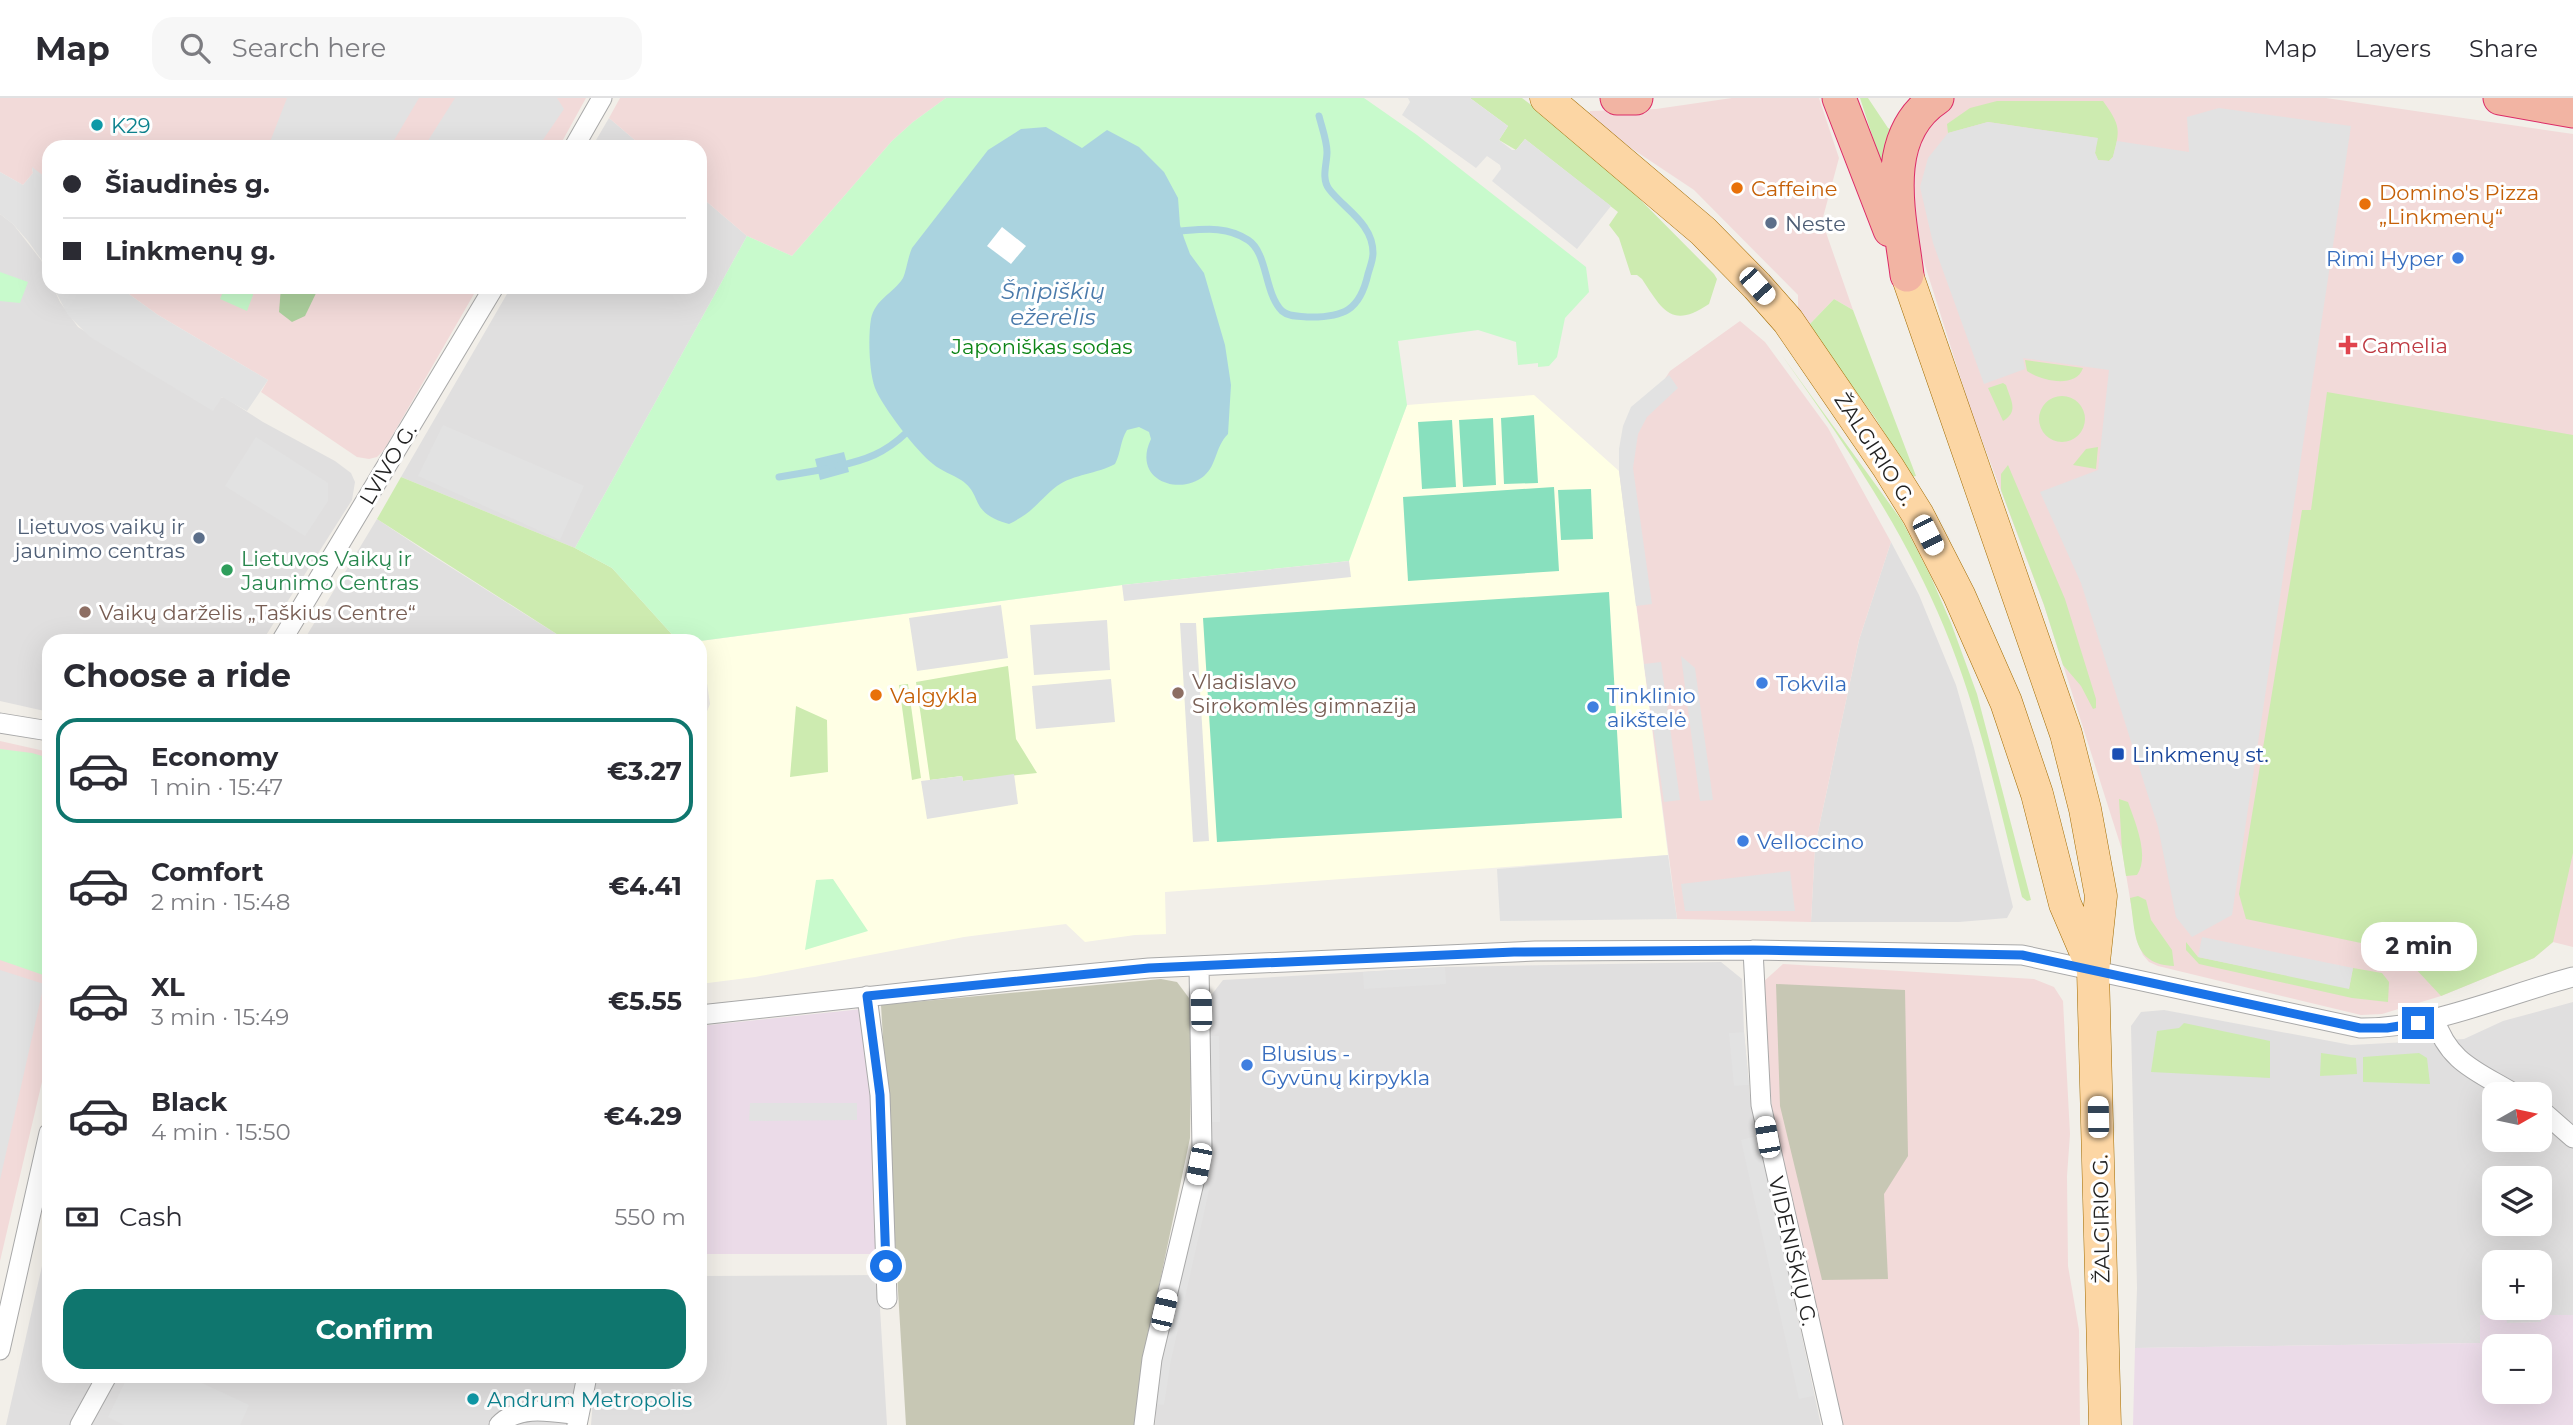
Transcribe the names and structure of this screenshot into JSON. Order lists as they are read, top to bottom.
{
  "streets": {
    "highway": ["ŽALGIRIO G."],
    "street": ["LVIVO G.", "VIDENIŠKIŲ G."]
  },
  "water": ["Šnipiškių ežerėlis"],
  "parks": ["Japoniškas sodas"],
  "places": {
    "other": [
      "K29",
      "Caffeine",
      "Domino's Pizza „Linkmenų“",
      "Neste",
      "Rimi Hyper",
      "Lietuvos vaikų ir jaunimo centras",
      "Lietuvos Vaikų ir Jaunimo Centras",
      "Vaikų darželis „Taškius Centre“",
      "Tokvila",
      "Vladislavo Sirokomlės gimnazija",
      "Valgykla",
      "Tinklinio aikštelė",
      "Velloccino",
      "Blusius - Gyvūnų kirpykla",
      "Andrum Metropolis"
    ],
    "health": ["Camelia"],
    "transit": ["Linkmenų st."]
  },
  "north": "right",
  "page": {
    "header": "Map",
    "search": "Search here",
    "nav": ["Map", "Layers", "Share"],
    "banner": ["Šiaudinės g.", "Linkmenų g."],
    "heading": "Choose a ride",
    "list": [
      {
        "name": "Economy",
        "note": "1 min · 15:47",
        "value": "€3.27"
      },
      {
        "name": "Comfort",
        "note": "2 min · 15:48",
        "value": "€4.41"
      },
      {
        "name": "XL",
        "note": "3 min · 15:49",
        "value": "€5.55"
      },
      {
        "name": "Black",
        "note": "4 min · 15:50",
        "value": "€4.29"
      }
    ],
    "bubble": "2 min",
    "map_buttons": ["+", "−"],
    "pay": ["Cash", "550 m"],
    "buttons": "Confirm"
  }
}
